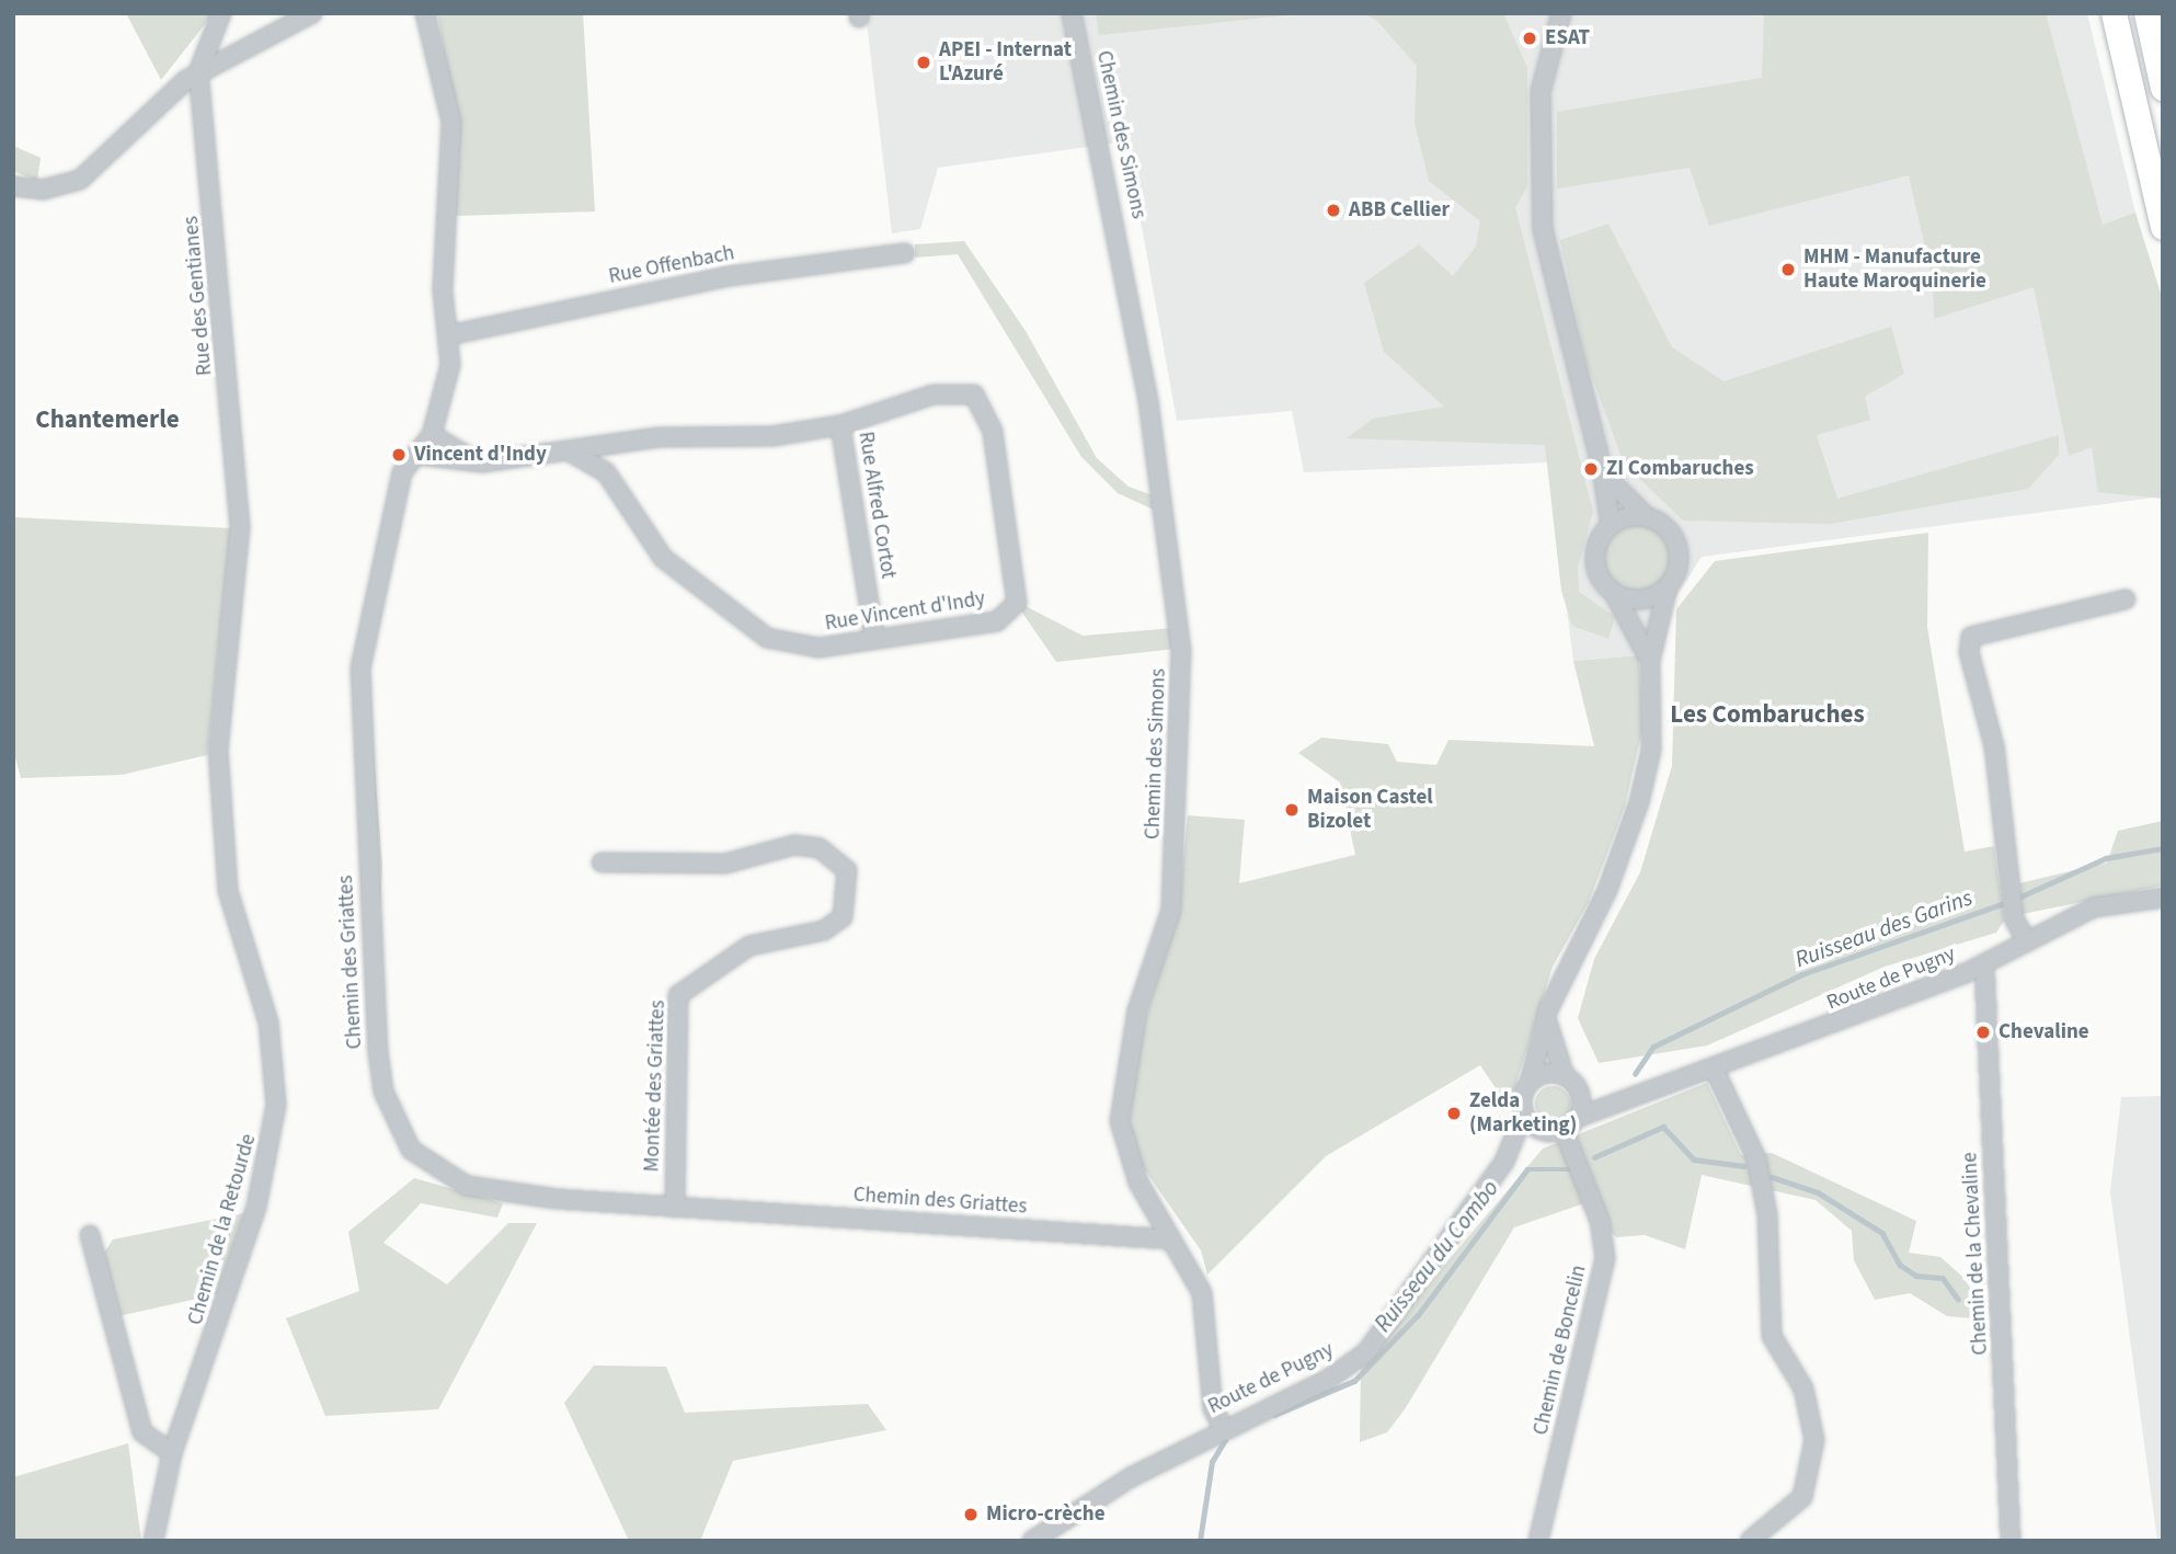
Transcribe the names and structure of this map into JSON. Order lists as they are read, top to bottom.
{
  "streets": {
    "street": [
      "Chemin des Simons",
      "Rue Offenbach",
      "Rue des Gentianes",
      "Rue Alfred Cortot",
      "Rue Vincent d'Indy",
      "Chemin des Griattes",
      "Route de Pugny",
      "Montée des Griattes",
      "Chemin de la Retourde",
      "Chemin de la Chevaline",
      "Chemin de Boncelin"
    ]
  },
  "crossings": [
    ["Chemin des Simons", "Chemin des Griattes"],
    ["Chemin des Simons", "Route de Pugny"],
    ["Rue Offenbach", "Chemin des Griattes"],
    ["Rue des Gentianes", "Chemin de la Retourde"],
    ["Rue Alfred Cortot", "Rue Vincent d'Indy"],
    ["Rue Vincent d'Indy", "Chemin des Griattes"],
    ["Chemin des Griattes", "Montée des Griattes"],
    ["Route de Pugny", "Chemin de la Chevaline"],
    ["Route de Pugny", "Chemin de Boncelin"]
  ],
  "districts": ["Chantemerle", "Les Combaruches"],
  "water": ["Ruisseau des Garins", "Ruisseau du Combo"],
  "places": [
    "ESAT",
    "APEI - Internat L'Azuré",
    "ABB Cellier",
    "MHM - Manufacture Haute Maroquinerie",
    "Vincent d'Indy",
    "ZI Combaruches",
    "Maison Castel Bizolet",
    "Chevaline",
    "Zelda (Marketing)",
    "Micro-crèche"
  ]
}
